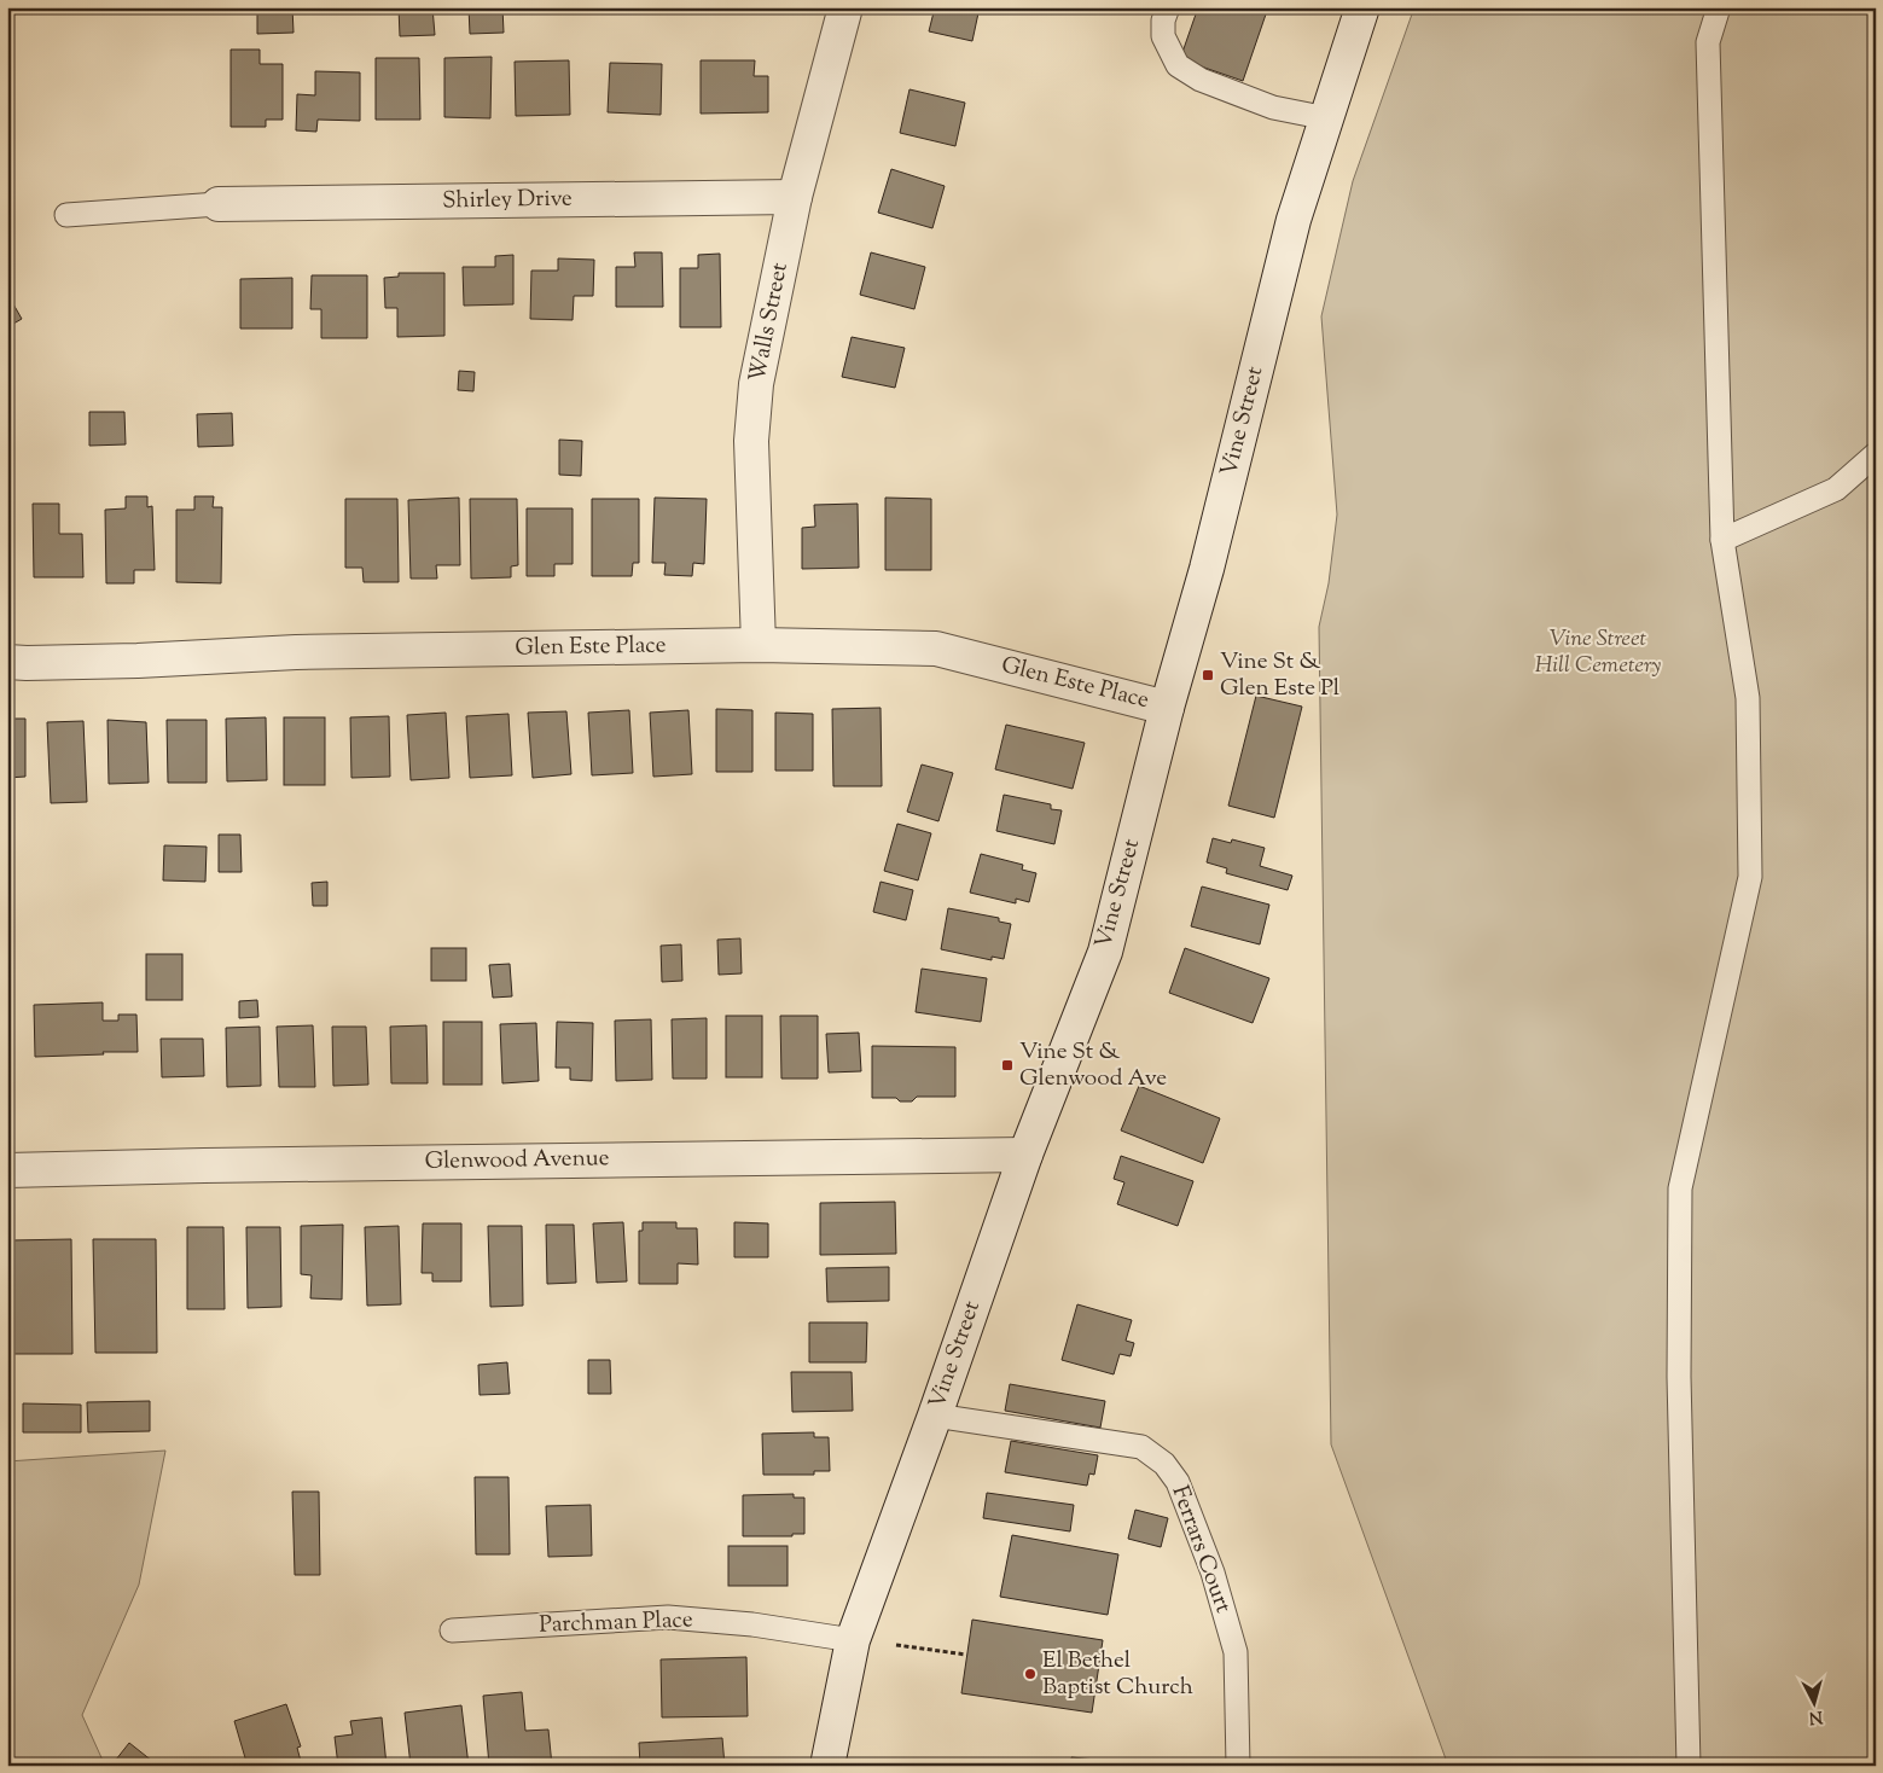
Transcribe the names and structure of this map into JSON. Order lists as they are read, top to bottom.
{
  "streets": {
    "street": [
      "Shirley Drive",
      "Walls Street",
      "Vine Street",
      "Glen Este Place",
      "Glenwood Avenue"
    ],
    "lane": ["Ferrars Court", "Parchman Place"]
  },
  "crossings": [
    ["Shirley Drive", "Walls Street"],
    ["Walls Street", "Glen Este Place"],
    ["Vine Street", "Glen Este Place"],
    ["Vine Street", "Glenwood Avenue"],
    ["Vine Street", "Ferrars Court"],
    ["Vine Street", "Parchman Place"]
  ],
  "parks": ["Vine Street Hill Cemetery"],
  "places": {
    "transit": ["Vine St & Glen Este Pl", "Vine St & Glenwood Ave"],
    "other": ["El Bethel Baptist Church"]
  },
  "north": "bottom"
}
